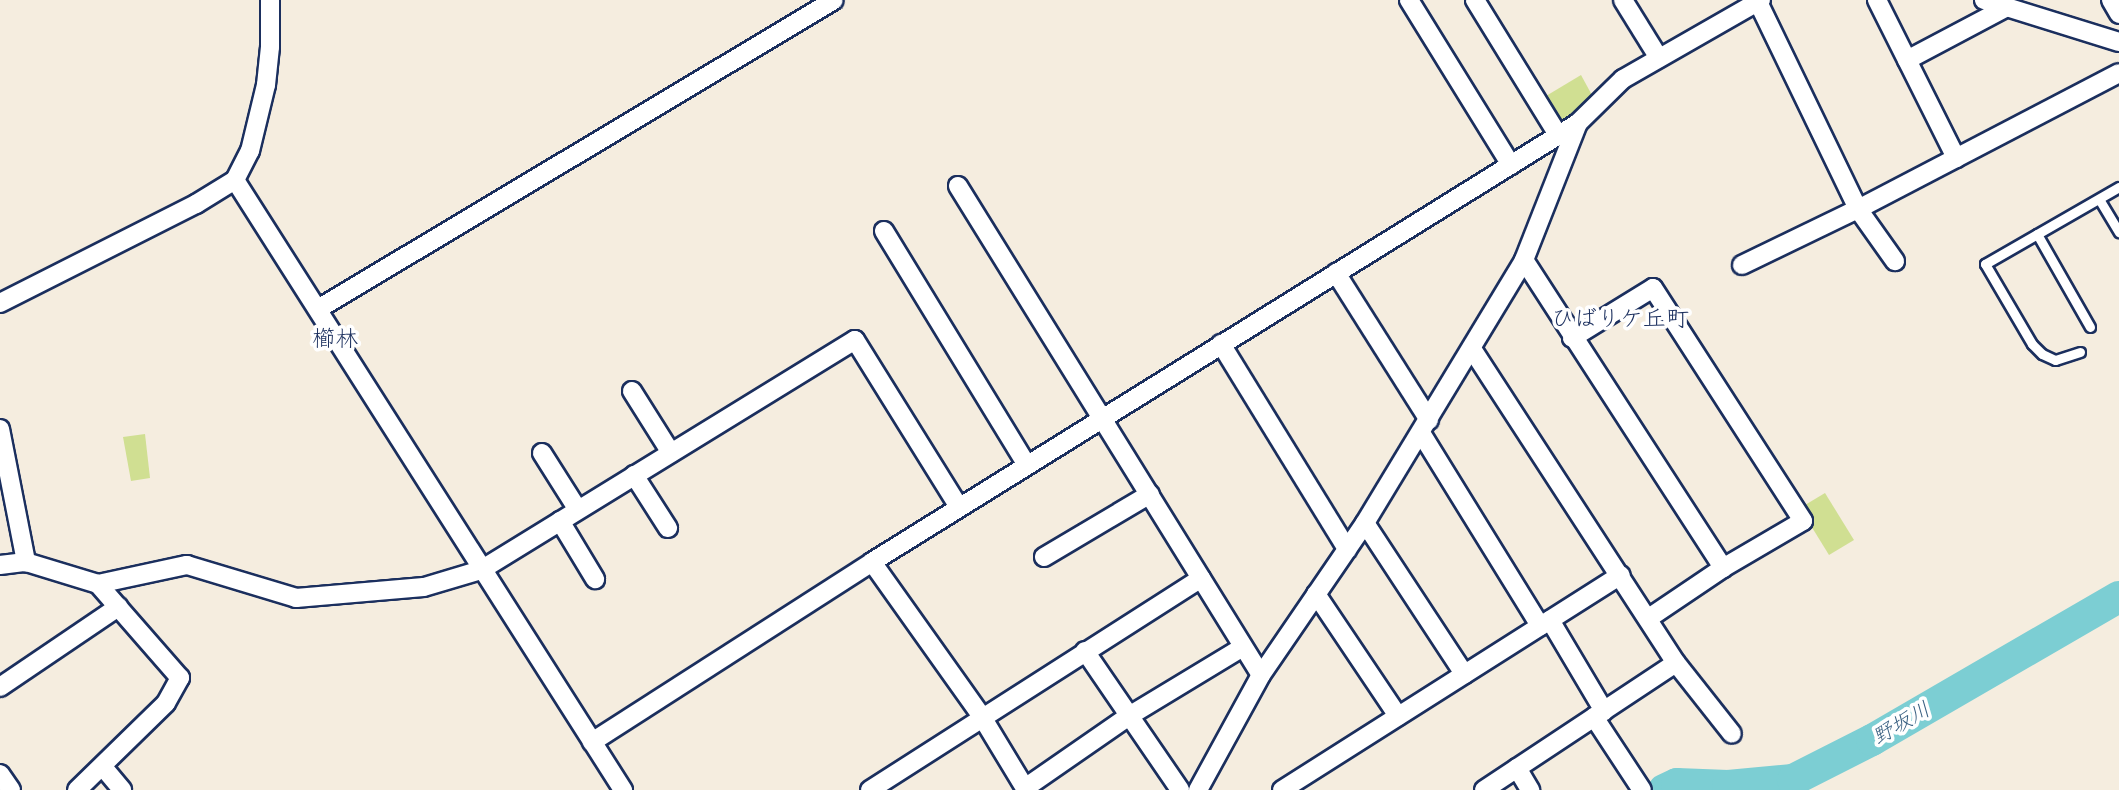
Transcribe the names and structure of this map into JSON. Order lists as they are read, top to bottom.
{
  "districts": ["ひばりケ丘町", "櫛林"],
  "water": ["野坂川"]
}
